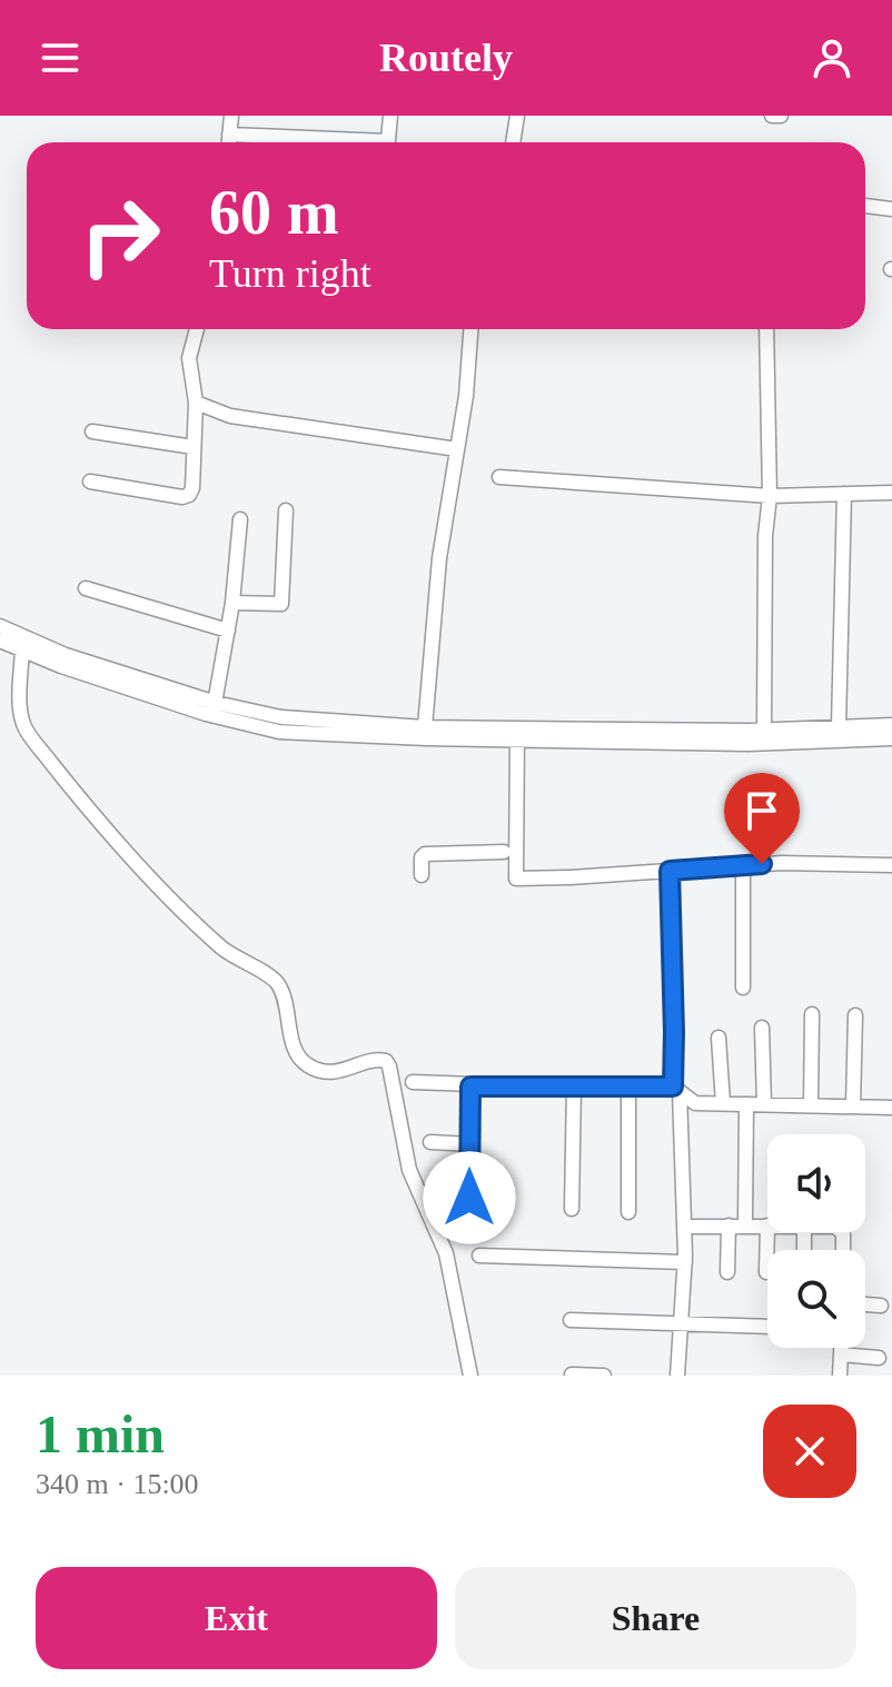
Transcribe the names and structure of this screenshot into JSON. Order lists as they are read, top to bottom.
{
  "page": {
    "header": "Routely",
    "turn": ["60 m", "Turn right"],
    "heading": ["1 min", "340 m · 15:00"],
    "buttons": ["Exit", "Share"]
  }
}
